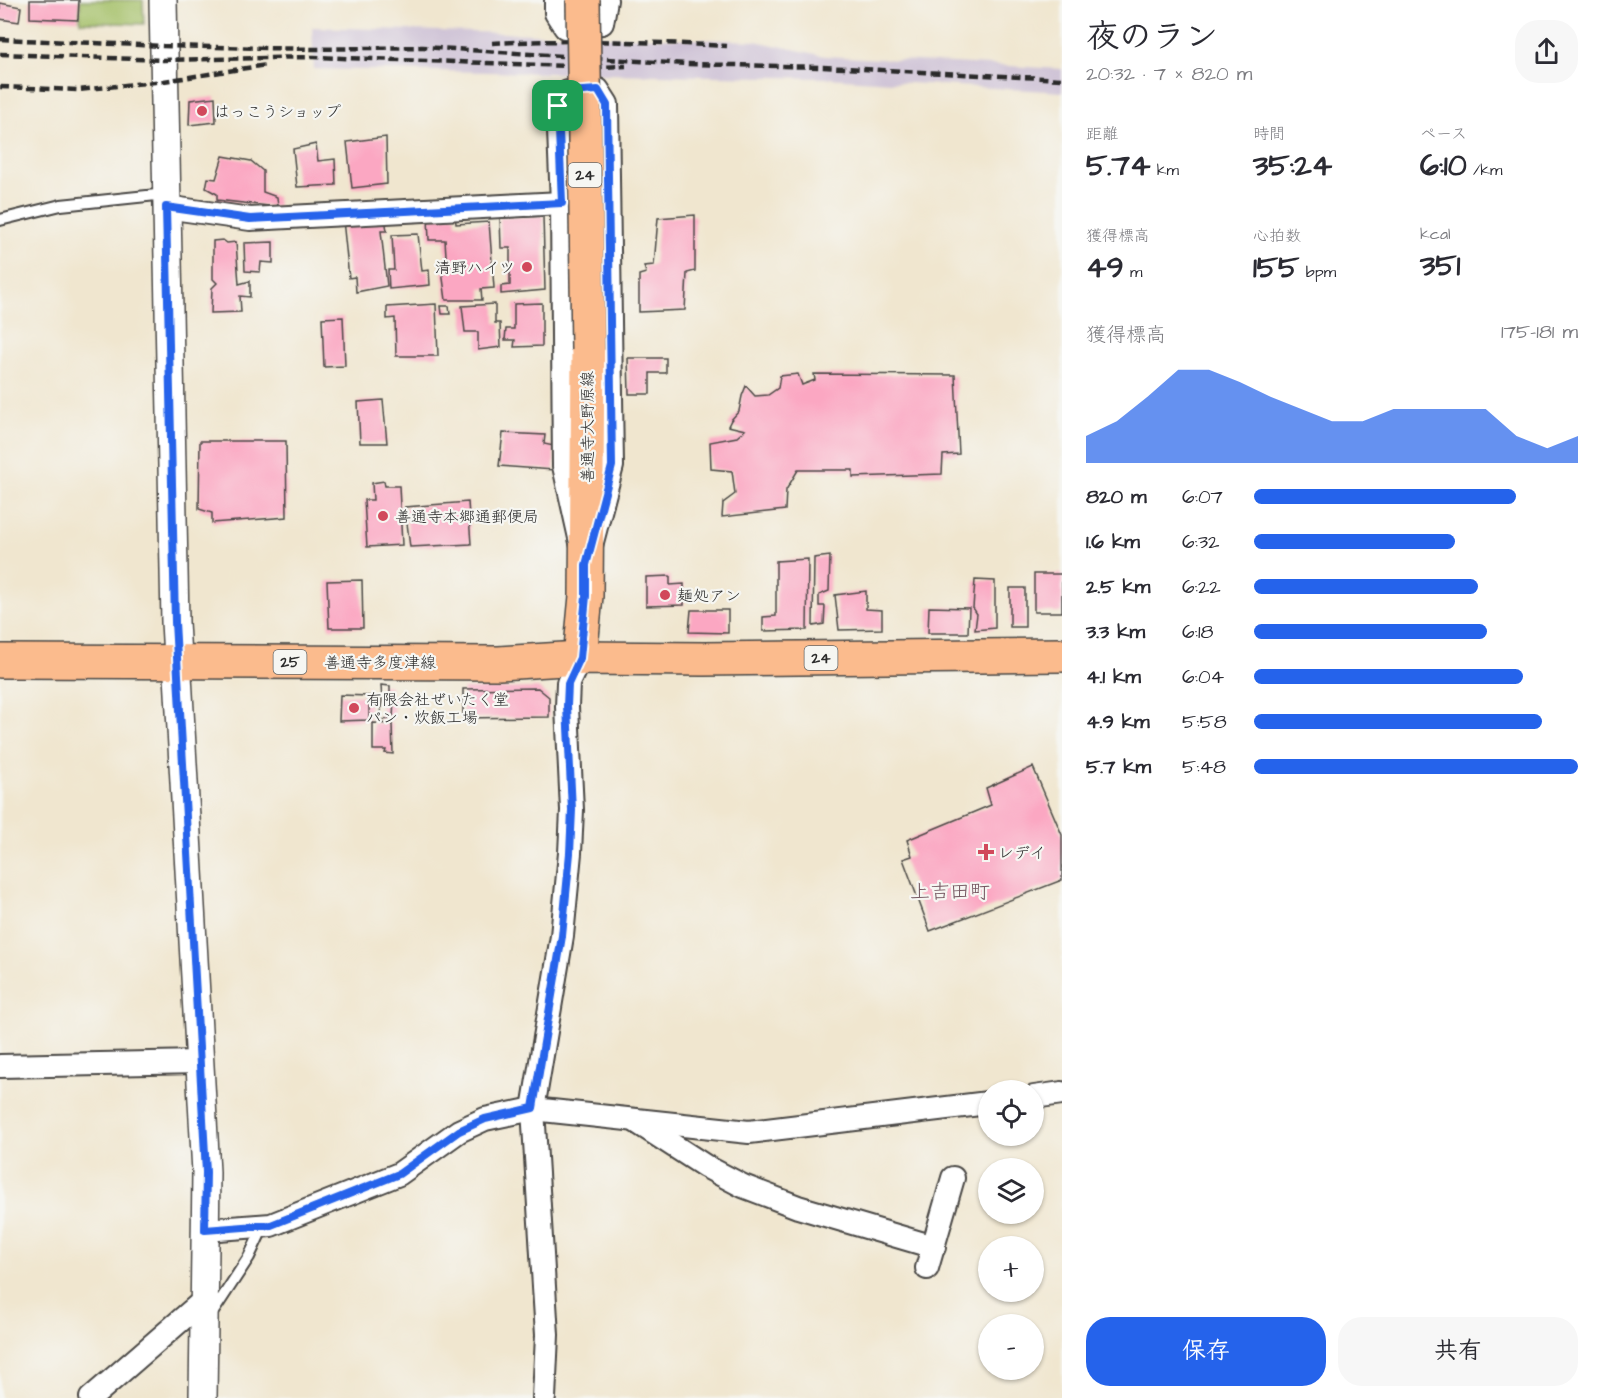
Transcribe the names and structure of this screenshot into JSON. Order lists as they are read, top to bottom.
{
  "streets": {
    "main road": [
      "24",
      "善通寺大野原線",
      "25",
      "善通寺多度津線"
    ]
  },
  "crossings": [
    ["24", "善通寺大野原線"],
    ["24", "善通寺多度津線"],
    ["善通寺大野原線", "善通寺多度津線"]
  ],
  "districts": ["上吉田町"],
  "places": {
    "other": [
      "はっこうショップ",
      "清野ハイツ",
      "善通寺本郷通郵便局",
      "麺処アン",
      "有限会社ぜいたく堂 パン・炊飯工場"
    ],
    "health": ["レデイ"]
  },
  "page": {
    "heading": ["夜のラン", "20:32 · 7 × 820 m"],
    "stats": [
      ["距離", "5.74 km"],
      ["時間", "35:24"],
      ["ペース", "6:10 /km"],
      ["獲得標高", "49 m"],
      ["心拍数", "155 bpm"],
      ["kcal", "351"]
    ],
    "chart": ["獲得標高", "175–181 m"],
    "list": [
      {
        "name": "820 m",
        "note": "6:07"
      },
      {
        "name": "1.6 km",
        "note": "6:32"
      },
      {
        "name": "2.5 km",
        "note": "6:22"
      },
      {
        "name": "3.3 km",
        "note": "6:18"
      },
      {
        "name": "4.1 km",
        "note": "6:04"
      },
      {
        "name": "4.9 km",
        "note": "5:58"
      },
      {
        "name": "5.7 km",
        "note": "5:48"
      }
    ],
    "map_buttons": ["+", "−"],
    "buttons": ["保存", "共有"]
  }
}
